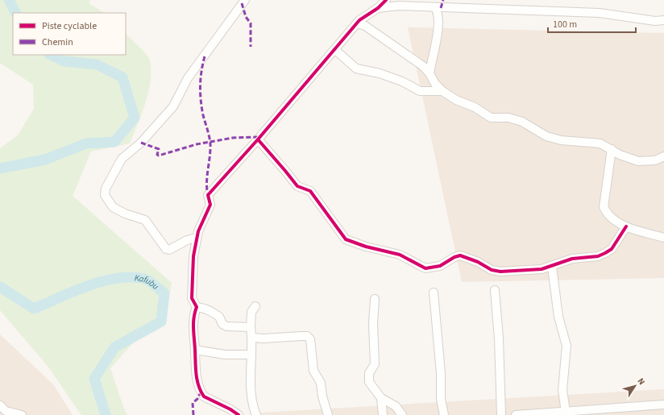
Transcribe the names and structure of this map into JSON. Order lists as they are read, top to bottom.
{
  "water": ["Kafubu"],
  "legend": ["Piste cyclable", "Chemin"],
  "scale_bar": "100 m",
  "north": "top right"
}
